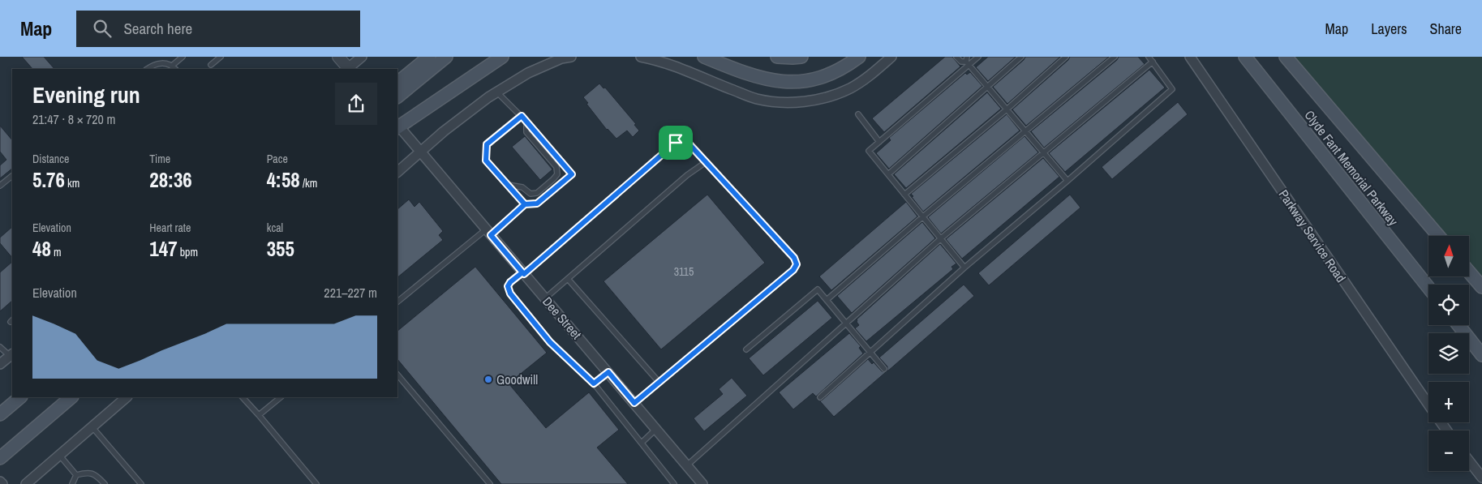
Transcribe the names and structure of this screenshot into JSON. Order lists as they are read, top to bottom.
{
  "streets": {
    "main road": ["Clyde Fant Memorial Parkway"],
    "street": ["Parkway Service Road", "Dee Street"]
  },
  "places": ["Goodwill"],
  "house_numbers": ["3115"],
  "north": "top",
  "page": {
    "header": "Map",
    "search": "Search here",
    "nav": ["Map", "Layers", "Share"],
    "heading": ["Evening run", "21:47 · 8 × 720 m"],
    "stats": [
      ["Distance", "5.76 km"],
      ["Time", "28:36"],
      ["Pace", "4:58 /km"],
      ["Elevation", "48 m"],
      ["Heart rate", "147 bpm"],
      ["kcal", "355"]
    ],
    "map_buttons": ["+", "−"],
    "chart": ["Elevation", "221–227 m"]
  }
}
